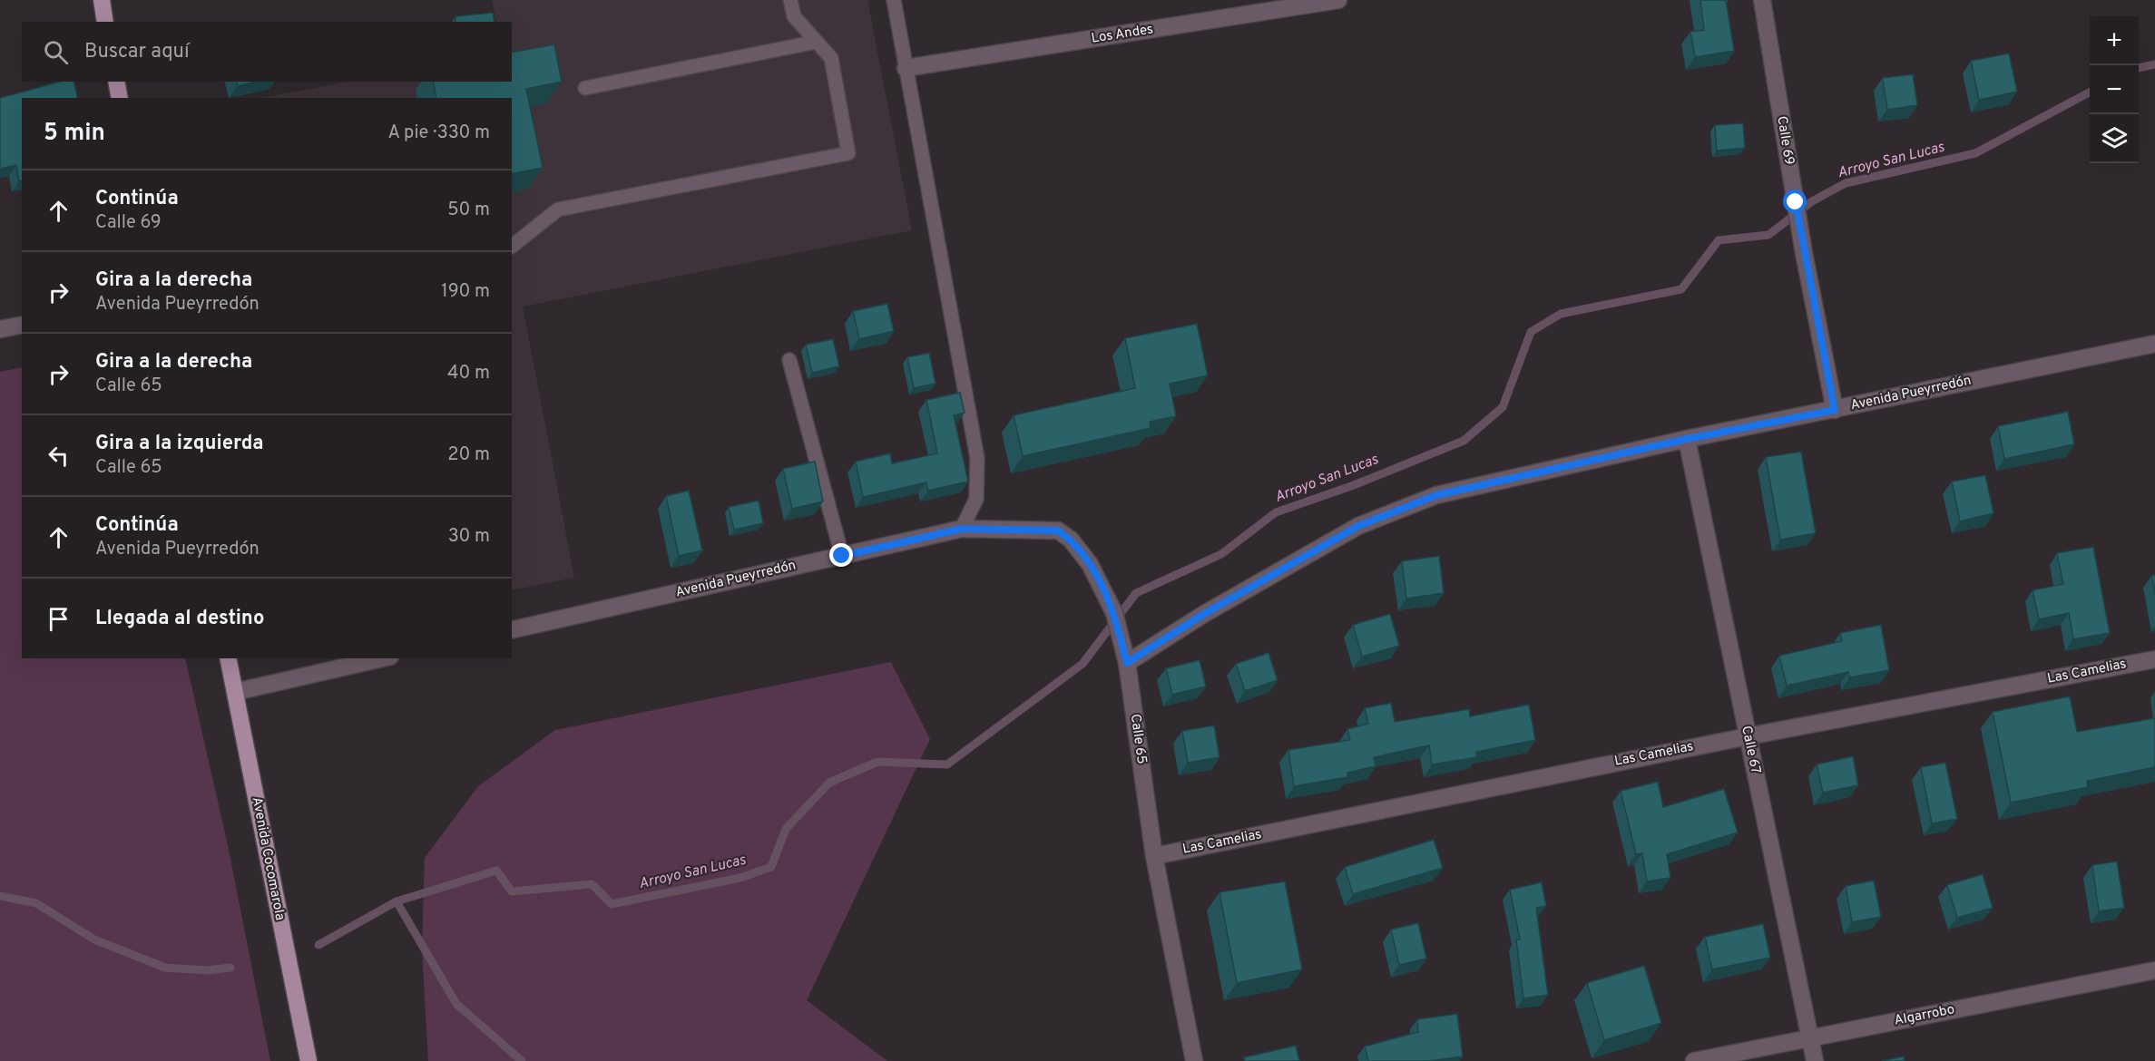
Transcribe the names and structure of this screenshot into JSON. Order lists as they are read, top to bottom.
{
  "streets": {
    "main road": ["Avenida Cocomarola"],
    "street": [
      "Los Andes",
      "Calle 69",
      "Avenida Pueyrredón",
      "Las Camelias",
      "Calle 65",
      "Calle 67",
      "Algarrobo"
    ]
  },
  "crossings": [
    ["Calle 69", "Avenida Pueyrredón"],
    ["Avenida Pueyrredón", "Calle 65"],
    ["Avenida Pueyrredón", "Calle 67"],
    ["Las Camelias", "Calle 65"],
    ["Las Camelias", "Calle 67"],
    ["Calle 67", "Algarrobo"]
  ],
  "water": ["Arroyo San Lucas"],
  "page": {
    "map_buttons": ["+", "−"],
    "search": "Buscar aquí",
    "heading": ["5 min", "A pie · 330 m"],
    "list": [
      ["Continúa", "Calle 69", "50 m"],
      ["Gira a la derecha", "Avenida Pueyrredón", "190 m"],
      ["Gira a la derecha", "Calle 65", "40 m"],
      ["Gira a la izquierda", "Calle 65", "20 m"],
      ["Continúa", "Avenida Pueyrredón", "30 m"],
      "Llegada al destino"
    ]
  }
}
